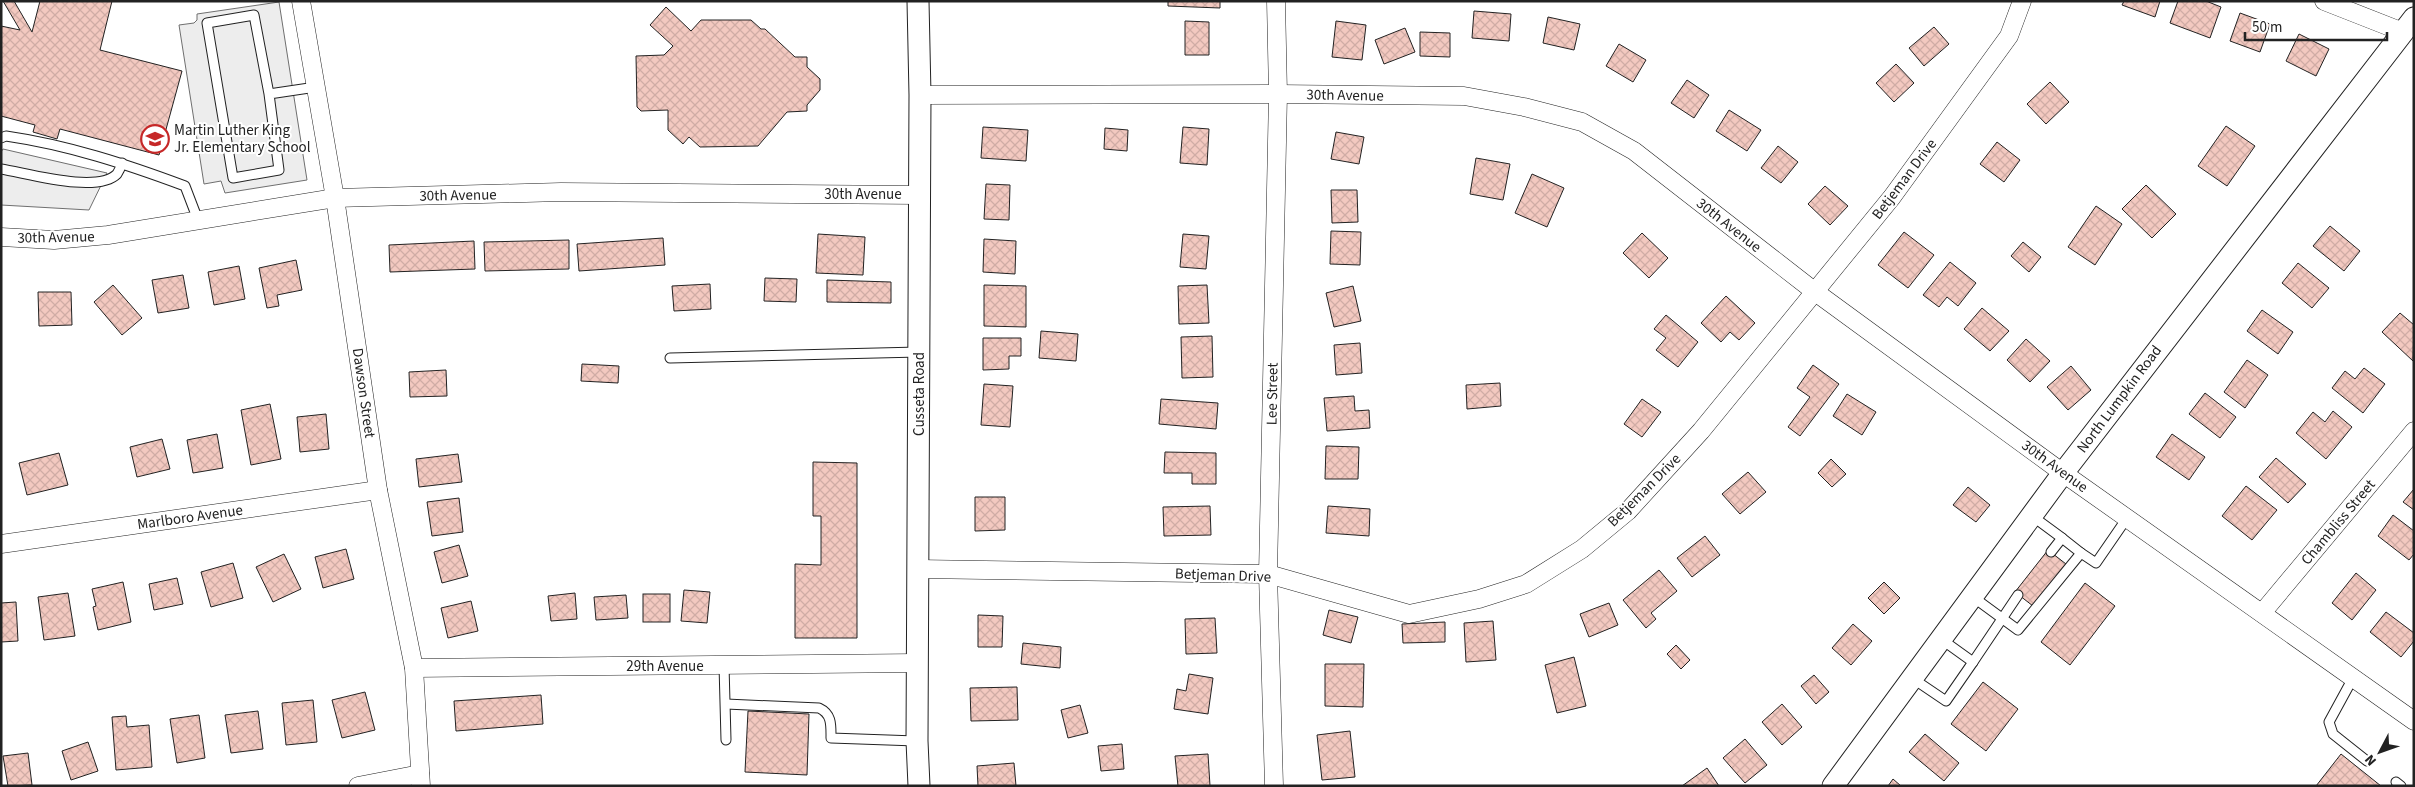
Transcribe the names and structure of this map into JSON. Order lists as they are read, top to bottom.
{
  "streets": {
    "street": [
      "30th Avenue",
      "Betjeman Drive",
      "Dawson Street",
      "Cusseta Road",
      "Lee Street",
      "North Lumpkin Road",
      "Marlboro Avenue",
      "Chambliss Street",
      "29th Avenue"
    ]
  },
  "crossings": [
    ["30th Avenue", "Betjeman Drive"],
    ["30th Avenue", "Dawson Street"],
    ["30th Avenue", "Cusseta Road"],
    ["30th Avenue", "Lee Street"],
    ["30th Avenue", "North Lumpkin Road"],
    ["30th Avenue", "Chambliss Street"],
    ["Betjeman Drive", "Cusseta Road"],
    ["Betjeman Drive", "Lee Street"],
    ["Dawson Street", "Marlboro Avenue"],
    ["Dawson Street", "29th Avenue"],
    ["Cusseta Road", "29th Avenue"]
  ],
  "places": {
    "school or university": ["Martin Luther King Jr. Elementary School"]
  },
  "scale_bar": "50 m",
  "north": "bottom left"
}
